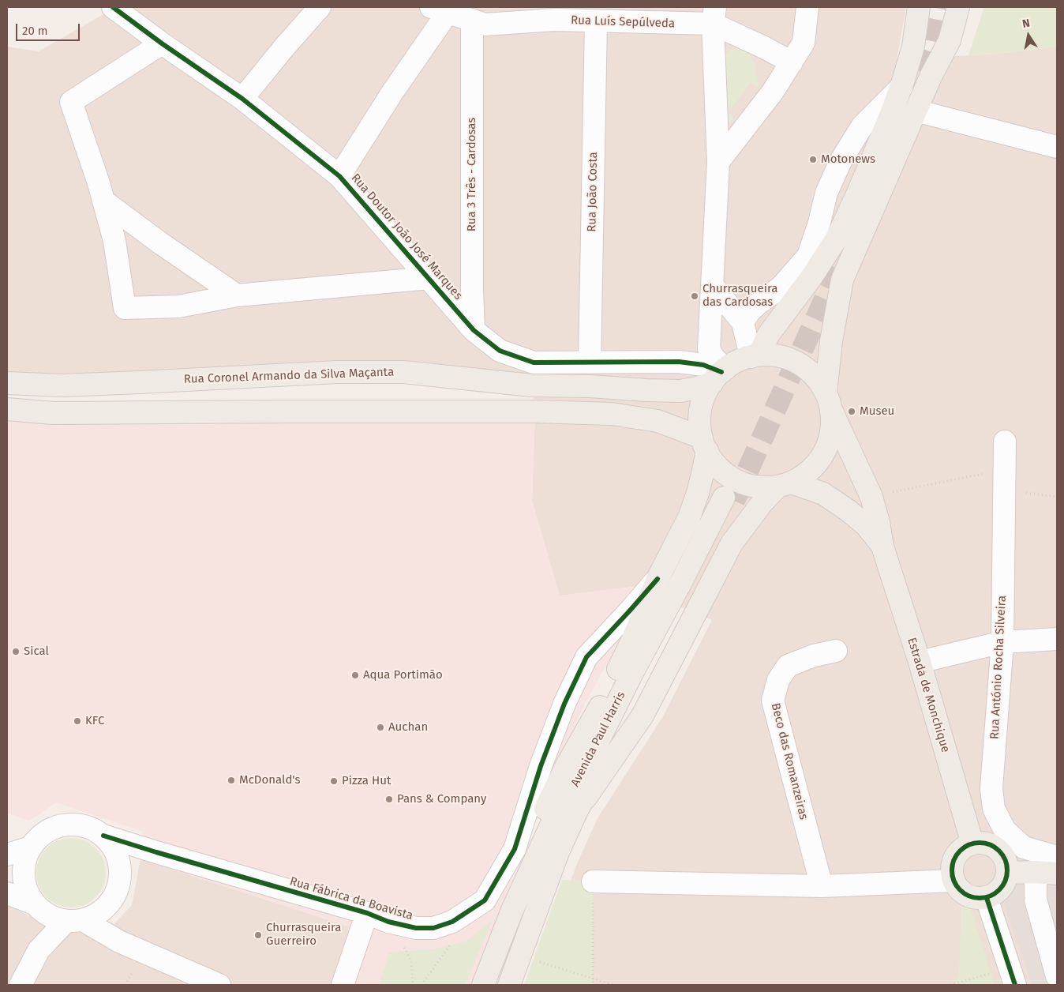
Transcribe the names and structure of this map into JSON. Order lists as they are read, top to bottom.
{
  "streets": {
    "main road": ["Rua Coronel Armando da Silva Maçanta", "Estrada de Monchique", "Avenida Paul Harris"],
    "street": [
      "Rua Luís Sepúlveda",
      "Rua 3 Três - Cardosas",
      "Rua João Costa",
      "Rua Doutor João José Marques",
      "Rua António Rocha Silveira",
      "Beco das Romanzeiras",
      "Rua Fábrica da Boavista"
    ]
  },
  "crossings": [
    ["Rua Luís Sepúlveda", "Rua 3 Três - Cardosas"],
    ["Rua Luís Sepúlveda", "Rua João Costa"],
    ["Rua Luís Sepúlveda", "Rua Doutor João José Marques"],
    ["Rua 3 Três - Cardosas", "Rua Doutor João José Marques"],
    ["Rua João Costa", "Rua Doutor João José Marques"],
    ["Rua Doutor João José Marques", "Rua Coronel Armando da Silva Maçanta"]
  ],
  "places": [
    "Motonews",
    "Churrasqueira das Cardosas",
    "Museu",
    "Sical",
    "Aqua Portimão",
    "KFC",
    "Auchan",
    "McDonald's",
    "Pizza Hut",
    "Pans & Company",
    "Churrasqueira Guerreiro"
  ],
  "scale_bar": "20 m",
  "north": "top"
}
